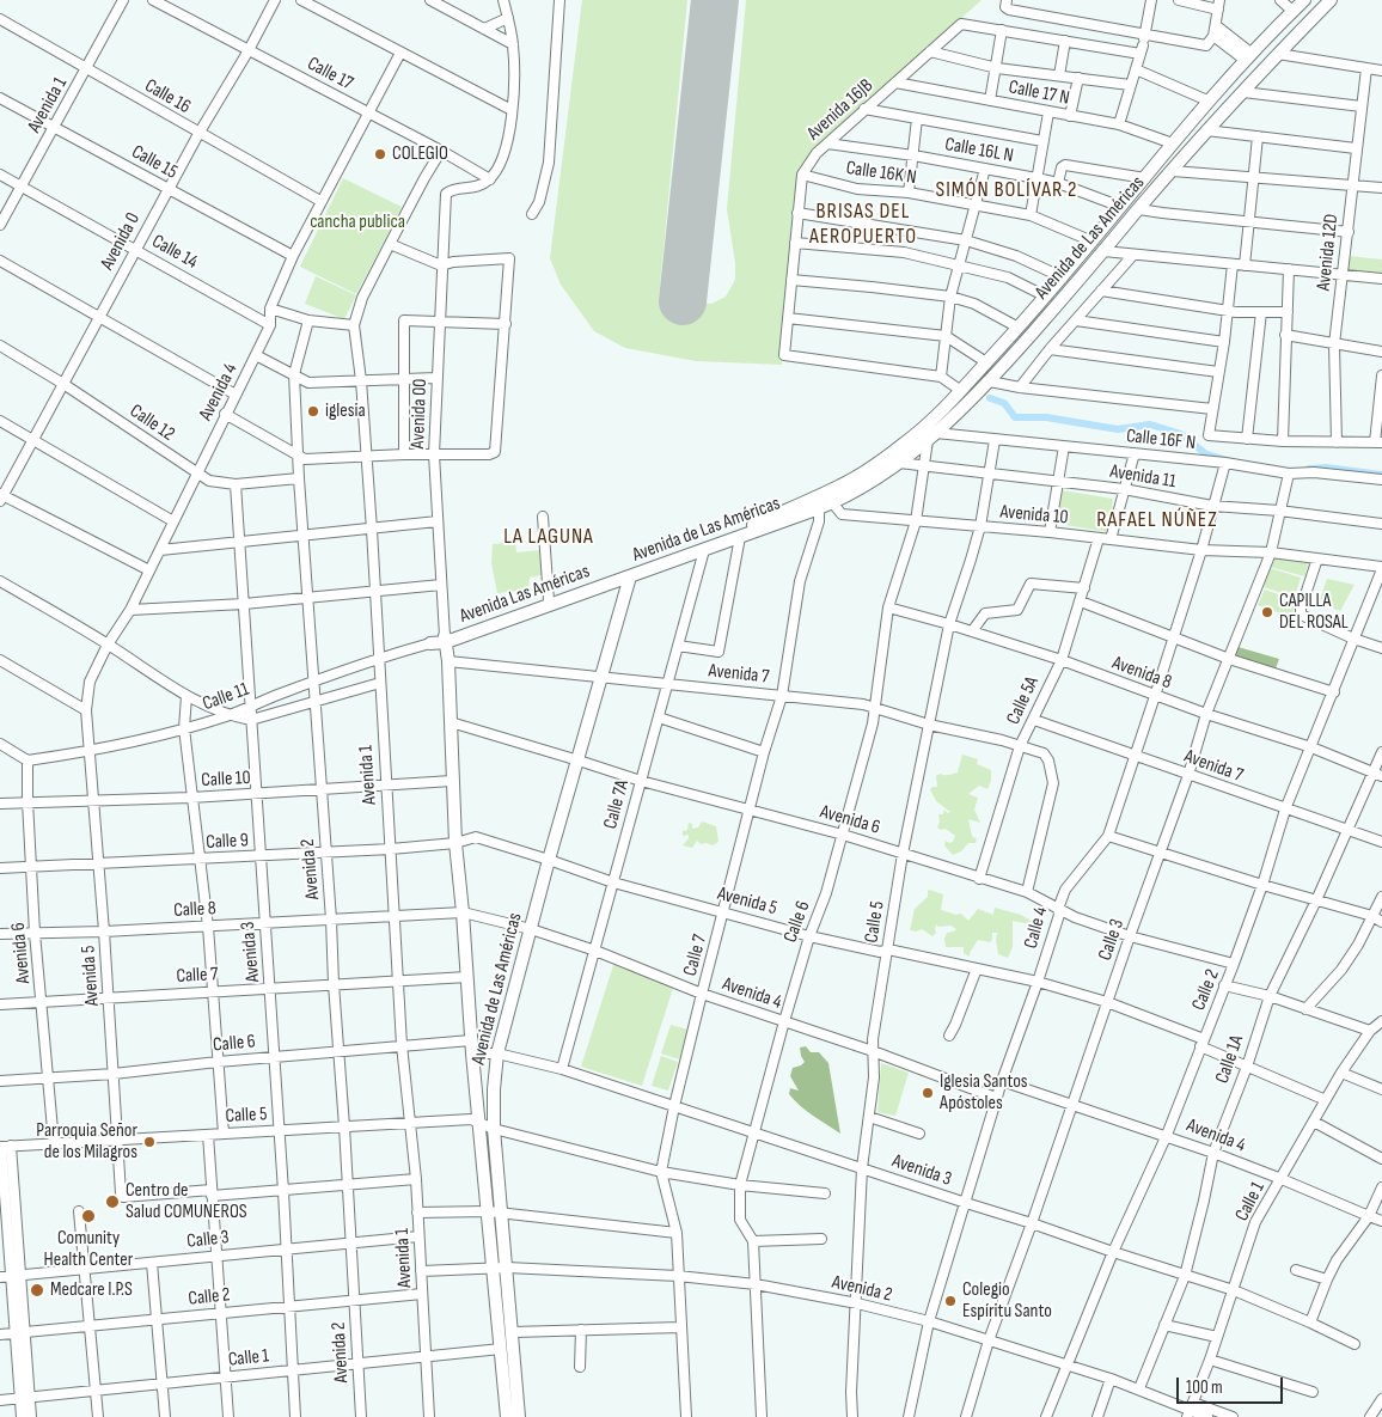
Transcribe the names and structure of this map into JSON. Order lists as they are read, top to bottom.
{
  "streets": {
    "main road": ["Avenida de Las Américas", "Avenida Las Américas"],
    "street": [
      "Calle 17",
      "Calle 17 N",
      "Calle 16",
      "Avenida 1",
      "Avenida 16JB",
      "Calle 16L N",
      "Calle 15",
      "Calle 16K N",
      "Avenida 0",
      "Calle 14",
      "Avenida 12D",
      "Avenida 4",
      "Avenida 00",
      "Calle 12",
      "Calle 16F N",
      "Avenida 11",
      "Avenida 10",
      "Avenida 8",
      "Avenida 7",
      "Calle 11",
      "Calle 5A",
      "Calle 10",
      "Calle 7A",
      "Avenida 6",
      "Calle 9",
      "Avenida 2",
      "Avenida 5",
      "Calle 8",
      "Calle 6",
      "Calle 5",
      "Calle 4",
      "Calle 3",
      "Avenida 3",
      "Calle 7",
      "Calle 2",
      "Calle 1A",
      "Calle 1"
    ]
  },
  "crossings": [
    ["Calle 17", "Avenida 1"],
    ["Calle 17", "Avenida 0"],
    ["Calle 17", "Avenida 4"],
    ["Calle 17", "Avenida 00"],
    ["Calle 17 N", "Avenida 16JB"],
    ["Calle 17 N", "Avenida de Las Américas"],
    ["Calle 16", "Avenida 1"],
    ["Calle 16", "Avenida 0"],
    ["Calle 16", "Avenida 4"],
    ["Avenida 1", "Calle 15"],
    ["Avenida 1", "Calle 14"],
    ["Avenida 1", "Calle 11"],
    ["Avenida 1", "Calle 10"],
    ["Avenida 1", "Calle 9"],
    ["Avenida 1", "Avenida 2"],
    ["Avenida 1", "Calle 8"],
    ["Avenida 1", "Calle 6"],
    ["Avenida 1", "Calle 5"],
    ["Avenida 1", "Calle 3"],
    ["Avenida 1", "Calle 7"],
    ["Avenida 1", "Calle 2"],
    ["Avenida 1", "Calle 1"],
    ["Avenida 16JB", "Calle 16L N"],
    ["Avenida 16JB", "Calle 16K N"],
    ["Calle 16L N", "Avenida de Las Américas"],
    ["Calle 15", "Avenida 0"],
    ["Calle 15", "Avenida 4"],
    ["Calle 16K N", "Avenida de Las Américas"],
    ["Avenida de Las Américas", "Avenida 4"],
    ["Avenida de Las Américas", "Avenida 00"],
    ["Avenida de Las Américas", "Calle 16F N"],
    ["Avenida de Las Américas", "Avenida 11"],
    ["Avenida de Las Américas", "Avenida 10"],
    ["Avenida de Las Américas", "Avenida Las Américas"],
    ["Avenida de Las Américas", "Avenida 7"],
    ["Avenida de Las Américas", "Calle 11"],
    ["Avenida de Las Américas", "Calle 10"],
    ["Avenida de Las Américas", "Calle 7A"],
    ["Avenida de Las Américas", "Avenida 6"],
    ["Avenida de Las Américas", "Calle 9"],
    ["Avenida de Las Américas", "Avenida 2"],
    ["Avenida de Las Américas", "Avenida 5"],
    ["Avenida de Las Américas", "Calle 8"],
    ["Avenida de Las Américas", "Calle 6"],
    ["Avenida de Las Américas", "Calle 5"],
    ["Avenida de Las Américas", "Avenida 3"],
    ["Avenida de Las Américas", "Calle 7"],
    ["Avenida de Las Américas", "Calle 1"],
    ["Avenida 0", "Calle 14"],
    ["Avenida 0", "Calle 12"],
    ["Calle 14", "Avenida 4"],
    ["Avenida 4", "Calle 12"],
    ["Avenida 4", "Calle 11"],
    ["Avenida 4", "Calle 7A"],
    ["Avenida 4", "Avenida 5"],
    ["Avenida 4", "Calle 8"],
    ["Avenida 4", "Calle 6"],
    ["Avenida 4", "Calle 5"],
    ["Avenida 4", "Calle 4"],
    ["Avenida 4", "Calle 3"],
    ["Avenida 4", "Calle 7"],
    ["Avenida 4", "Calle 2"],
    ["Avenida 4", "Calle 1A"],
    ["Avenida 4", "Calle 1"],
    ["Avenida 00", "Avenida Las Américas"],
    ["Calle 12", "Avenida 2"],
    ["Calle 12", "Avenida 3"],
    ["Calle 16F N", "Calle 6"],
    ["Calle 16F N", "Calle 5"],
    ["Calle 16F N", "Calle 4"],
    ["Calle 16F N", "Calle 3"],
    ["Avenida 11", "Calle 6"],
    ["Avenida 11", "Calle 5"],
    ["Avenida 11", "Calle 4"],
    ["Avenida 11", "Calle 3"],
    ["Avenida 10", "Calle 5A"],
    ["Avenida 10", "Calle 6"],
    ["Avenida 10", "Calle 5"],
    ["Avenida 10", "Calle 4"],
    ["Avenida 10", "Calle 3"],
    ["Avenida 10", "Calle 2"],
    ["Avenida 8", "Calle 5A"],
    ["Avenida 8", "Calle 6"],
    ["Avenida 8", "Calle 5"],
    ["Avenida 8", "Calle 4"],
    ["Avenida 8", "Calle 3"],
    ["Avenida 8", "Calle 2"],
    ["Avenida 8", "Calle 1A"],
    ["Avenida 7", "Calle 5A"],
    ["Avenida 7", "Calle 7A"],
    ["Avenida 7", "Avenida 6"],
    ["Avenida 7", "Calle 6"],
    ["Avenida 7", "Calle 5"],
    ["Avenida 7", "Calle 4"],
    ["Avenida 7", "Calle 3"],
    ["Avenida 7", "Calle 7"],
    ["Avenida 7", "Calle 2"],
    ["Avenida 7", "Calle 1A"],
    ["Calle 11", "Avenida 6"],
    ["Calle 11", "Avenida 2"],
    ["Calle 11", "Avenida 5"],
    ["Calle 11", "Avenida 3"],
    ["Calle 5A", "Avenida 6"],
    ["Calle 10", "Avenida 6"],
    ["Calle 10", "Avenida 2"],
    ["Calle 10", "Avenida 5"],
    ["Calle 10", "Avenida 3"],
    ["Calle 7A", "Avenida 6"],
    ["Calle 7A", "Avenida 5"],
    ["Calle 7A", "Avenida 3"],
    ["Avenida 6", "Calle 9"],
    ["Avenida 6", "Calle 8"],
    ["Avenida 6", "Calle 6"],
    ["Avenida 6", "Calle 5"],
    ["Avenida 6", "Calle 4"],
    ["Avenida 6", "Calle 3"],
    ["Avenida 6", "Calle 7"],
    ["Avenida 6", "Calle 2"],
    ["Calle 9", "Avenida 2"],
    ["Calle 9", "Avenida 5"],
    ["Calle 9", "Avenida 3"],
    ["Avenida 2", "Calle 8"],
    ["Avenida 2", "Calle 6"],
    ["Avenida 2", "Calle 5"],
    ["Avenida 2", "Calle 4"],
    ["Avenida 2", "Calle 3"],
    ["Avenida 2", "Calle 7"],
    ["Avenida 2", "Calle 2"],
    ["Avenida 2", "Calle 1A"],
    ["Avenida 2", "Calle 1"],
    ["Avenida 5", "Calle 8"],
    ["Avenida 5", "Calle 6"],
    ["Avenida 5", "Calle 5"],
    ["Avenida 5", "Calle 4"],
    ["Avenida 5", "Calle 3"],
    ["Avenida 5", "Calle 7"],
    ["Avenida 5", "Calle 2"],
    ["Avenida 5", "Calle 1A"],
    ["Avenida 5", "Calle 1"],
    ["Calle 8", "Avenida 3"],
    ["Calle 6", "Calle 5"],
    ["Calle 6", "Avenida 3"],
    ["Calle 5", "Avenida 3"],
    ["Calle 5", "Calle 7"],
    ["Calle 4", "Avenida 3"],
    ["Calle 3", "Avenida 3"],
    ["Avenida 3", "Calle 7"],
    ["Avenida 3", "Calle 2"],
    ["Avenida 3", "Calle 1A"],
    ["Avenida 3", "Calle 1"]
  ],
  "districts": [
    "SIMÓN BOLÍVAR 2",
    "BRISAS DEL AEROPUERTO",
    "RAFAEL NÚÑEZ",
    "LA LAGUNA"
  ],
  "parks": ["cancha publica"],
  "places": [
    "COLEGIO",
    "iglesia",
    "CAPILLA DEL ROSAL",
    "Iglesia Santos Apóstoles",
    "Parroquia Señor de los Milagros",
    "Centro de Salud COMUNEROS",
    "Comunity Health Center",
    "Medcare I.P.S",
    "Colegio Espíritu Santo"
  ],
  "scale_bar": "100 m"
}
